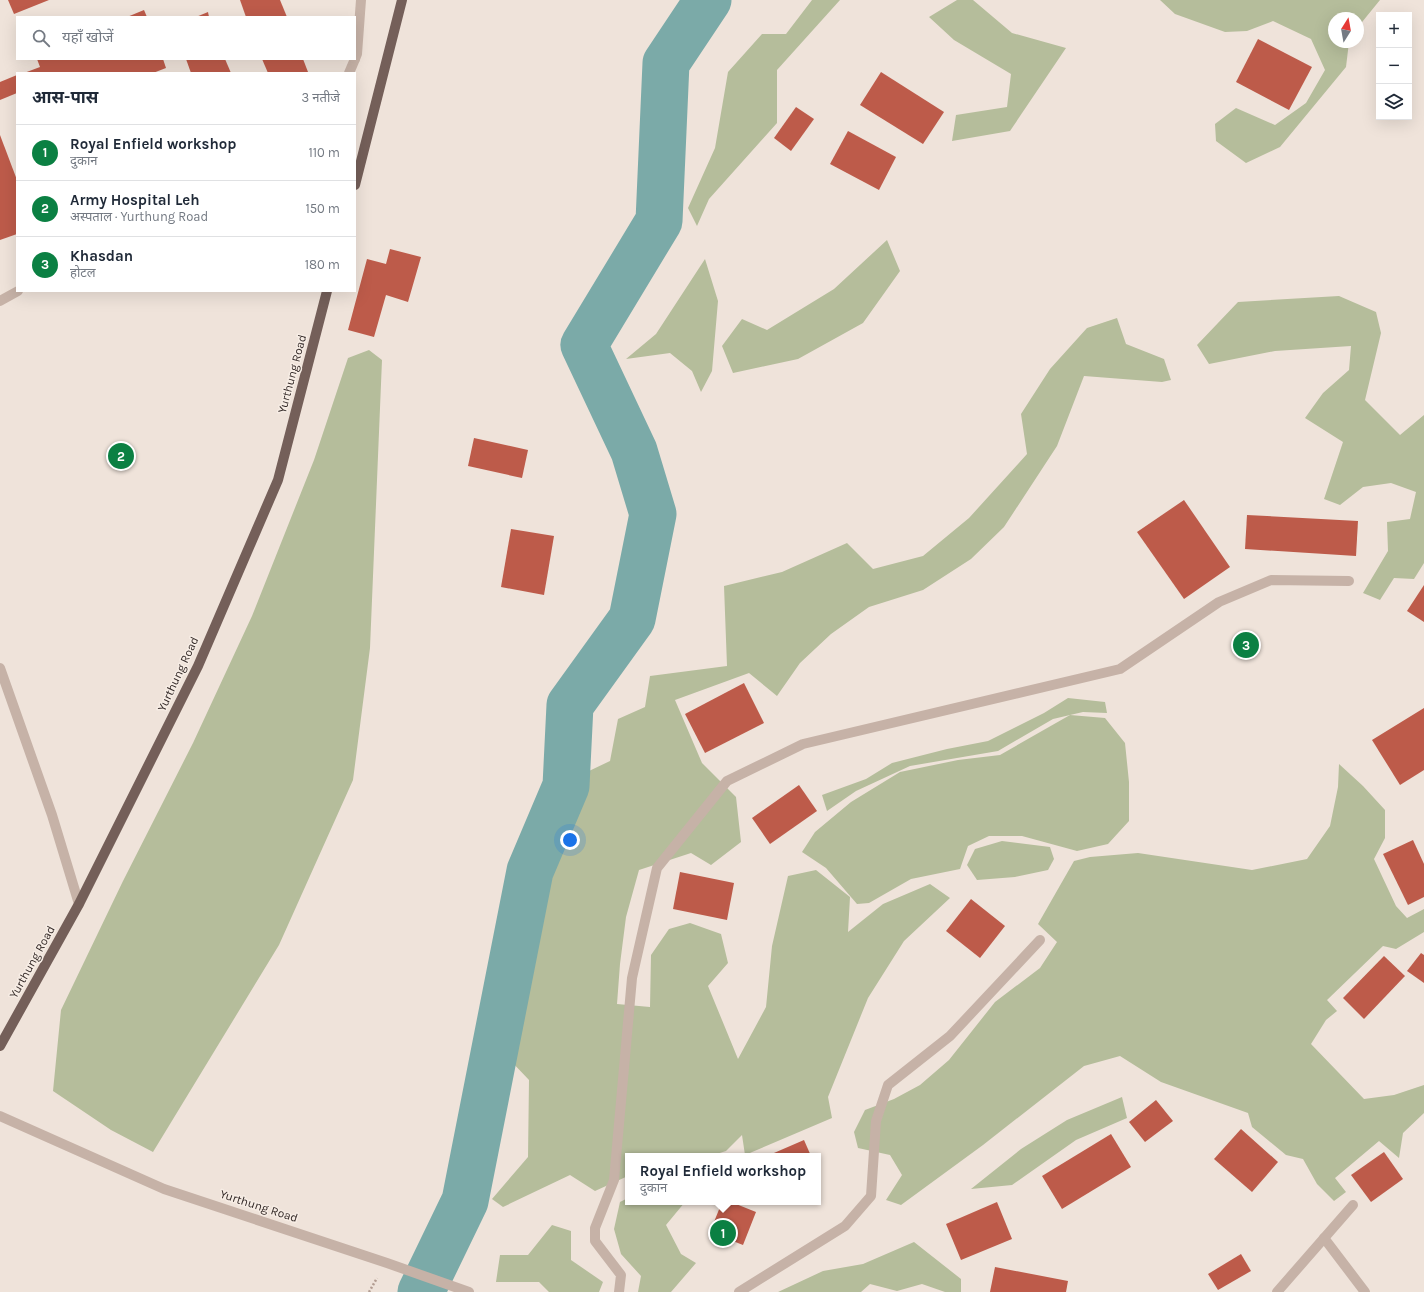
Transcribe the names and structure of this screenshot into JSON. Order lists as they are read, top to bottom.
{
  "streets": {
    "main road": ["Yurthung Road"]
  },
  "north": "top",
  "page": {
    "map_buttons": ["+", "−"],
    "search": "यहाँ खोजें",
    "heading": ["आस-पास", "3 नतीजे"],
    "list": [
      {
        "mark": "1",
        "name": "Royal Enfield workshop",
        "note": "दुकान",
        "value": "110 m"
      },
      {
        "mark": "2",
        "name": "Army Hospital Leh",
        "note": "अस्पताल · Yurthung Road",
        "value": "150 m"
      },
      {
        "mark": "3",
        "name": "Khasdan",
        "note": "होटल",
        "value": "180 m"
      }
    ],
    "pins": ["2", "3", "1"],
    "popup": ["Royal Enfield workshop", "दुकान"]
  }
}
